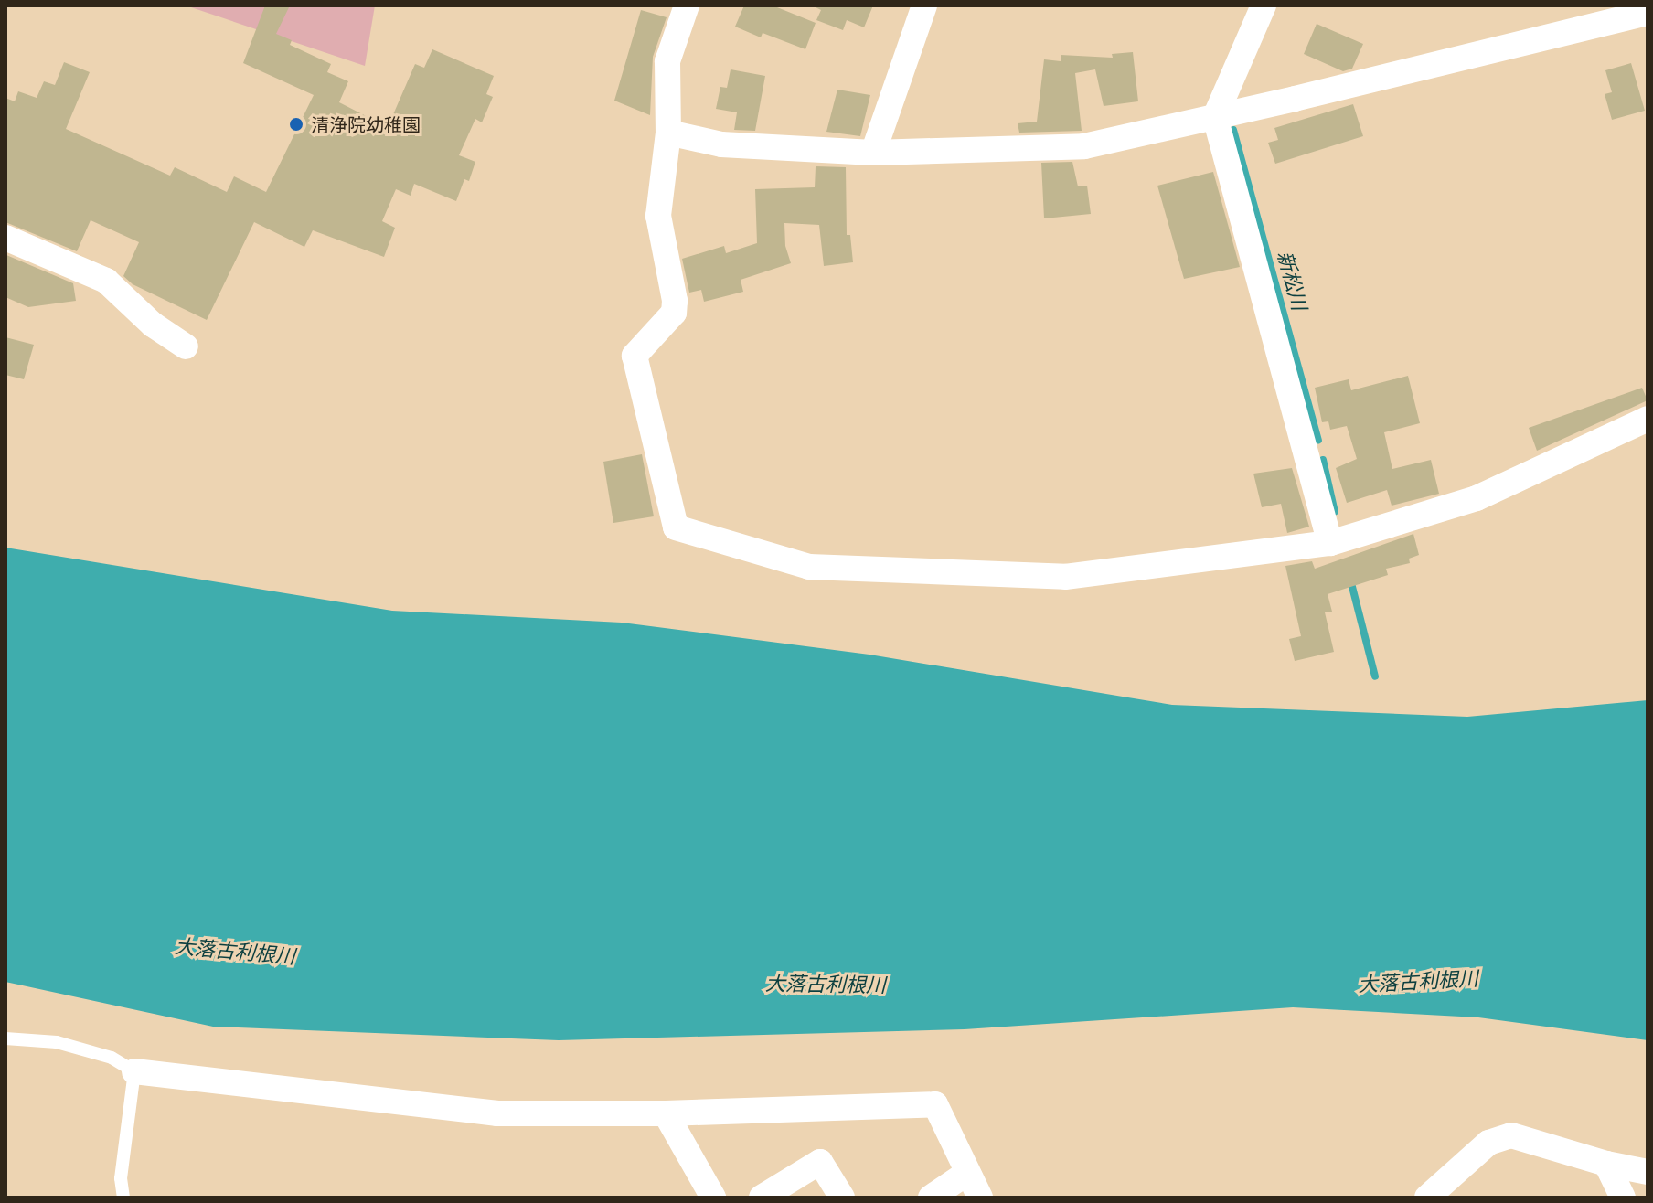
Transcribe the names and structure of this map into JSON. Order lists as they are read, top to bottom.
{
  "water": ["新松川", "大落古利根川"],
  "places": ["清浄院幼稚園"]
}
